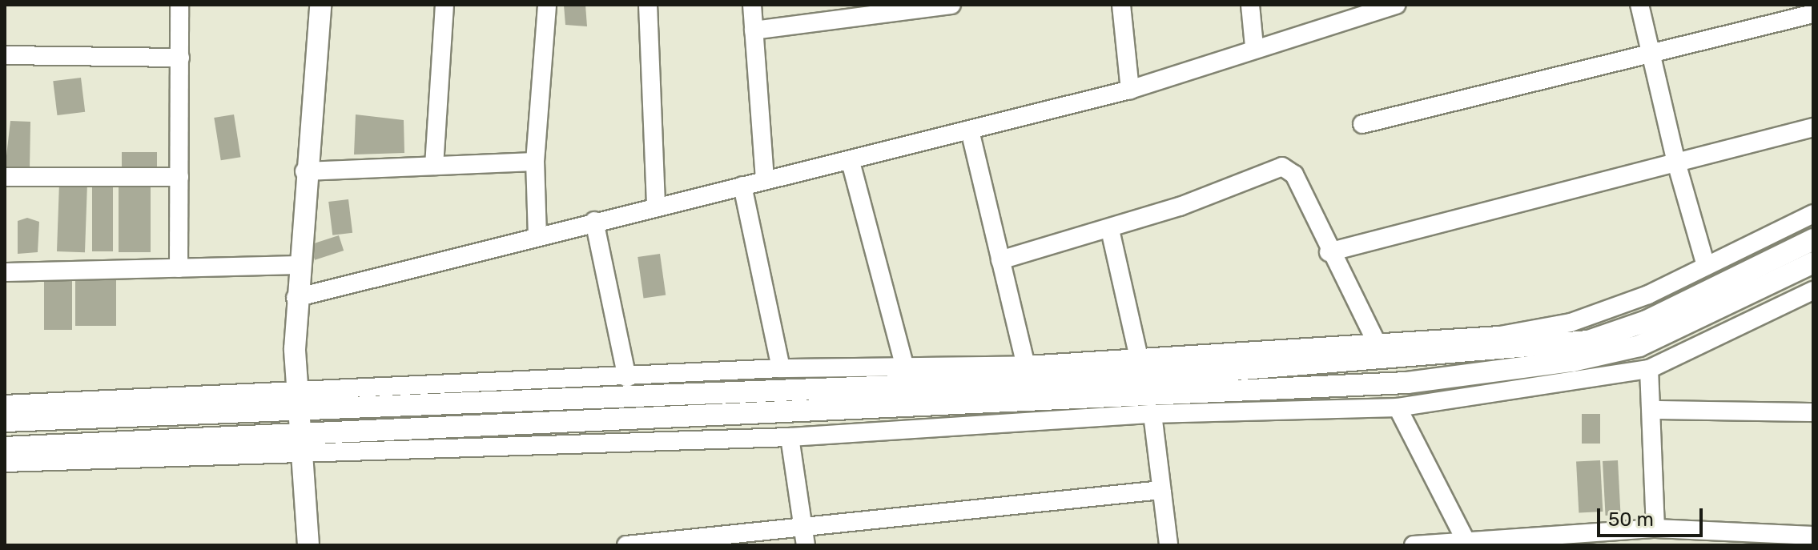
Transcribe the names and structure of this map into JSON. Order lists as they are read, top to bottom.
{
  "scale_bar": "50 m"
}
